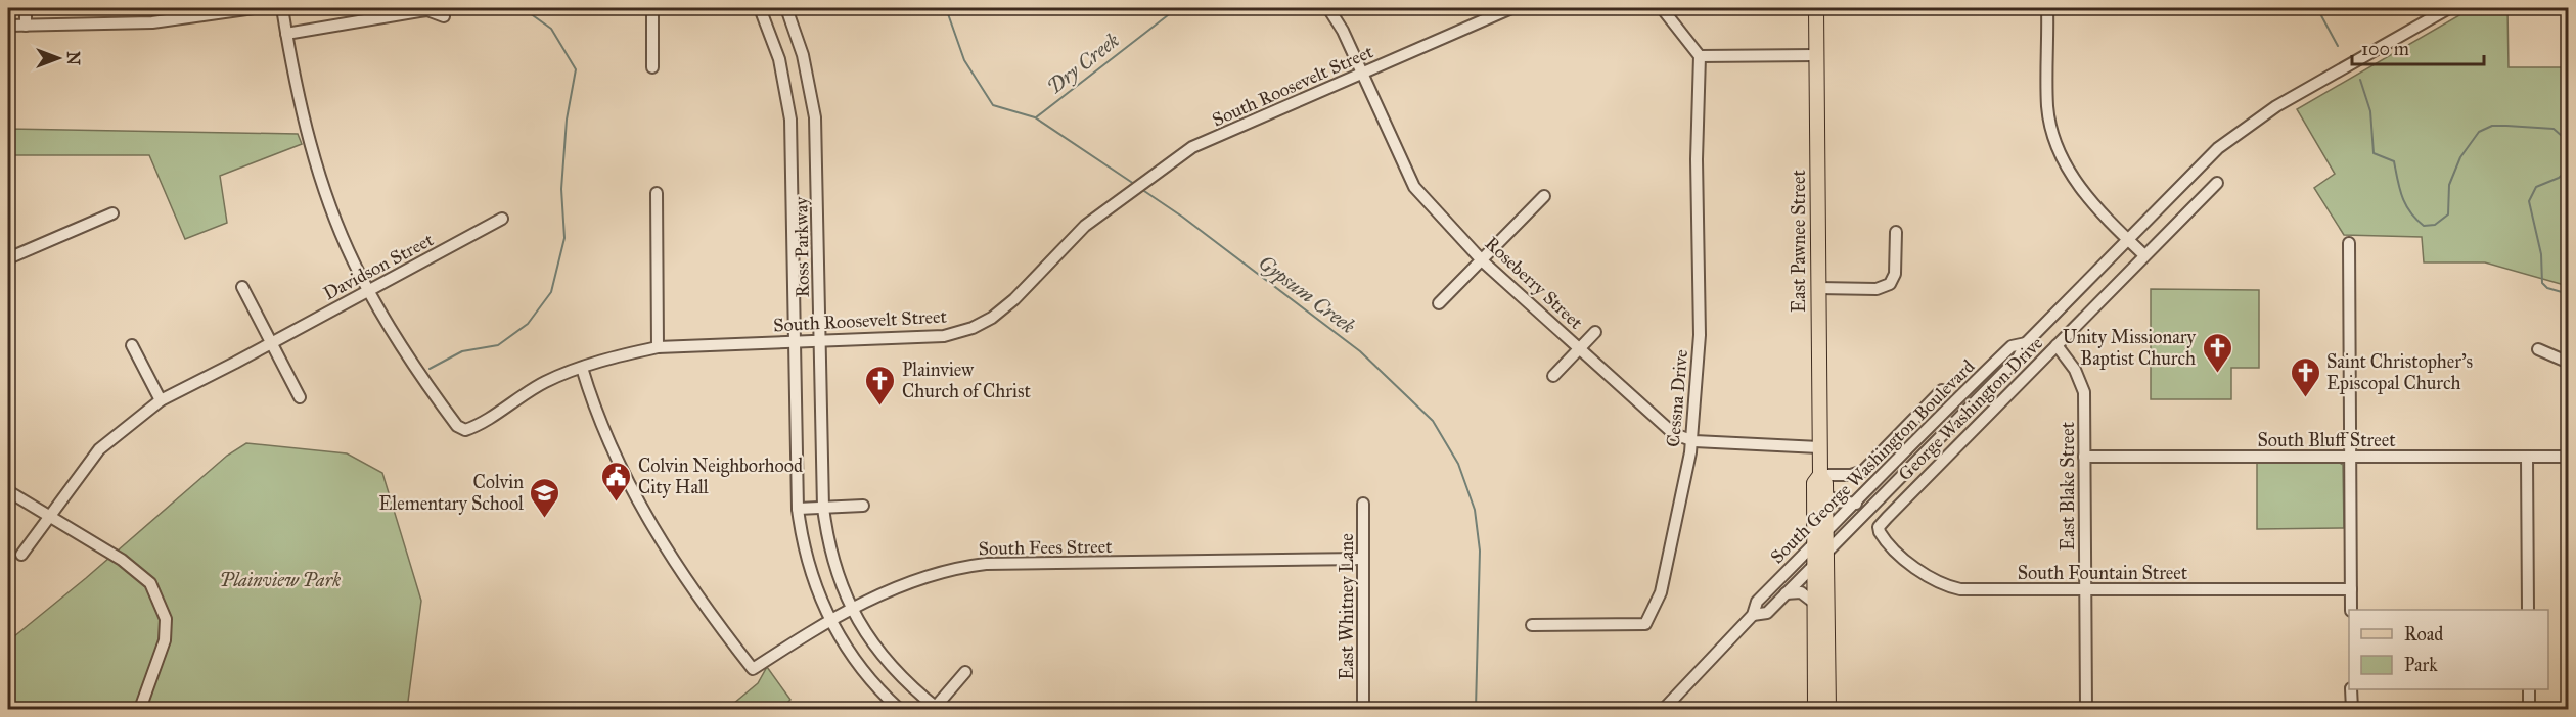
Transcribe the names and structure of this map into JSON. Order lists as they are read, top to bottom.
{
  "streets": {
    "main road": ["East Pawnee Street"],
    "street": [
      "South Roosevelt Street",
      "Ross Parkway",
      "Davidson Street",
      "Roseberry Street",
      "Cessna Drive",
      "George Washington Drive",
      "South Bluff Street",
      "South George Washington Boulevard",
      "East Blake Street",
      "South Fees Street",
      "South Fountain Street",
      "East Whitney Lane"
    ]
  },
  "crossings": [
    ["South Roosevelt Street", "Ross Parkway"],
    ["South Roosevelt Street", "Davidson Street"],
    ["South Roosevelt Street", "Roseberry Street"],
    ["South Roosevelt Street", "South Fees Street"],
    ["East Pawnee Street", "Roseberry Street"],
    ["East Pawnee Street", "South George Washington Boulevard"],
    ["Ross Parkway", "South Fees Street"],
    ["Roseberry Street", "Cessna Drive"],
    ["George Washington Drive", "East Blake Street"],
    ["George Washington Drive", "South Fountain Street"],
    ["South Bluff Street", "East Blake Street"],
    ["East Blake Street", "South Fountain Street"],
    ["South Fees Street", "East Whitney Lane"]
  ],
  "water": ["Dry Creek", "Gypsum Creek"],
  "parks": ["Plainview Park"],
  "places": {
    "church": ["Unity Missionary Baptist Church", "Saint Christopher's Episcopal Church", "Plainview Church of Christ"],
    "public building": ["Colvin Neighborhood City Hall"],
    "school or university": ["Colvin Elementary School"]
  },
  "legend": ["Road", "Park"],
  "scale_bar": "100 m",
  "north": "right"
}
